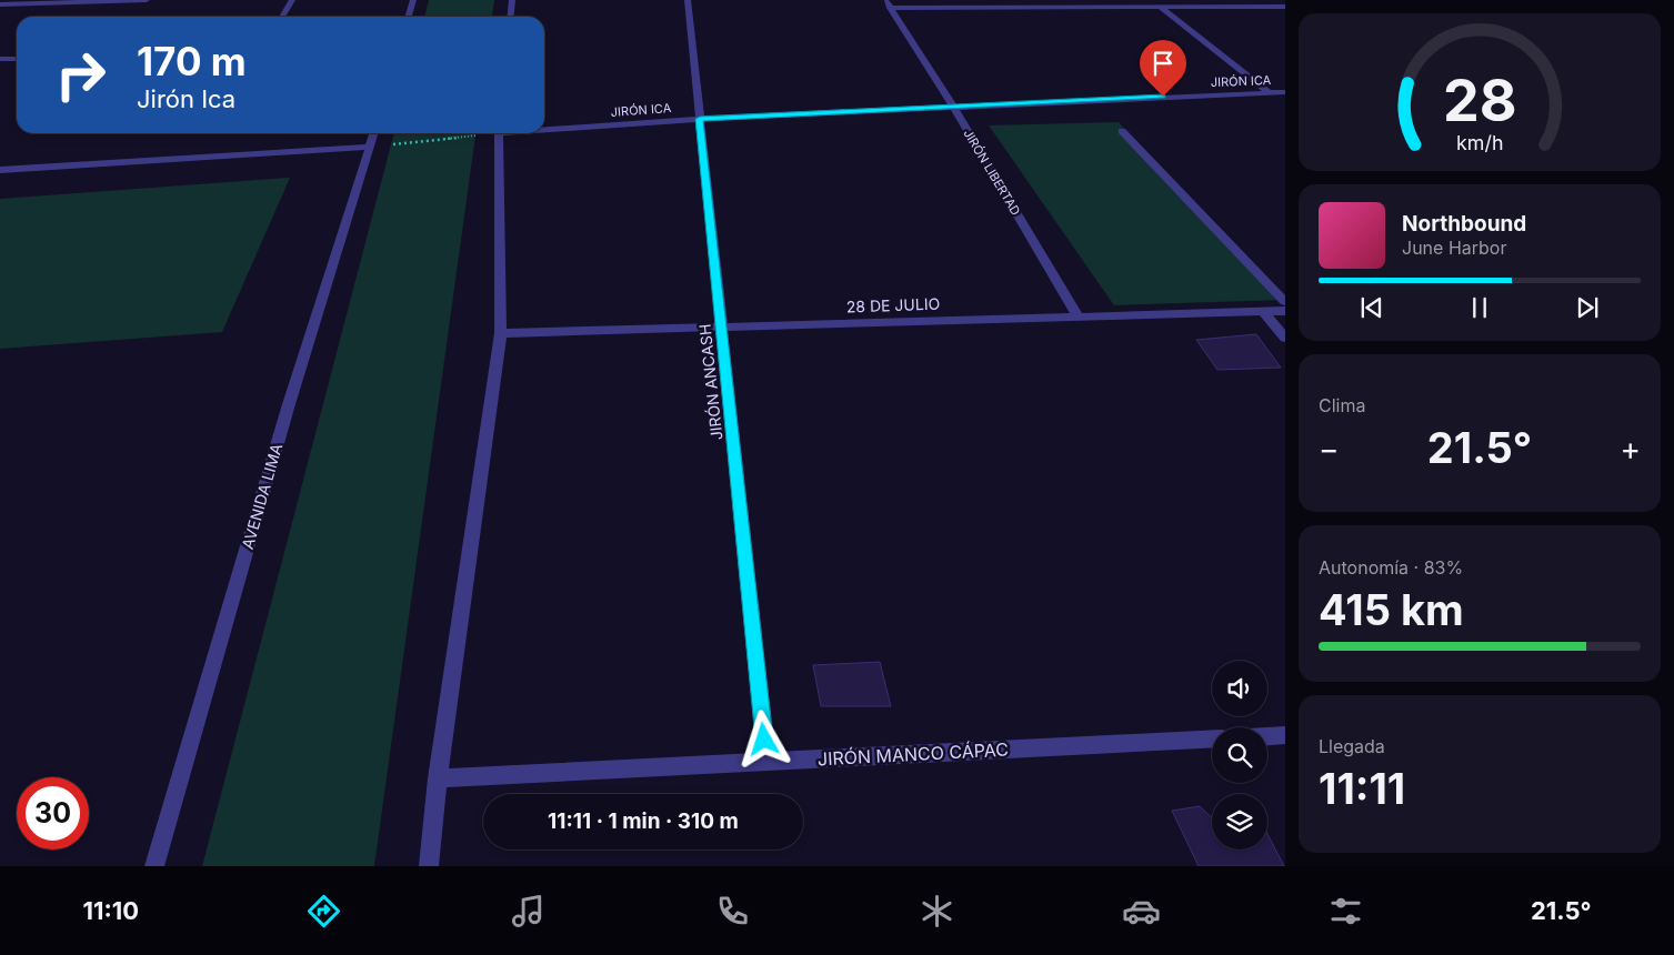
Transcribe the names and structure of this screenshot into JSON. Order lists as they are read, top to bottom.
{
  "streets": {
    "street": [
      "JIRÓN ICA",
      "JIRÓN LIBERTAD",
      "28 DE JULIO",
      "JIRÓN ANCASH",
      "AVENIDA LIMA",
      "JIRÓN MANCO CÁPAC"
    ]
  },
  "crossings": [
    ["JIRÓN ICA", "JIRÓN LIBERTAD"],
    ["JIRÓN ICA", "JIRÓN ANCASH"],
    ["JIRÓN LIBERTAD", "28 DE JULIO"],
    ["28 DE JULIO", "JIRÓN ANCASH"],
    ["JIRÓN ANCASH", "JIRÓN MANCO CÁPAC"]
  ],
  "page": {
    "turn": ["170 m", "Jirón Ica"],
    "song": ["Northbound", "June Harbor"],
    "tile": [
      "Clima",
      ["Autonomía · 83%", "415 km"],
      ["Llegada", "11:11"]
    ],
    "heat": ["−", "21.5°", "+"],
    "limit": "30",
    "trip": "11:11 · 1 min · 310 m",
    "tabs": ["11:10", "21.5°"],
    "gauge": ["28", "km/h"]
  }
}
